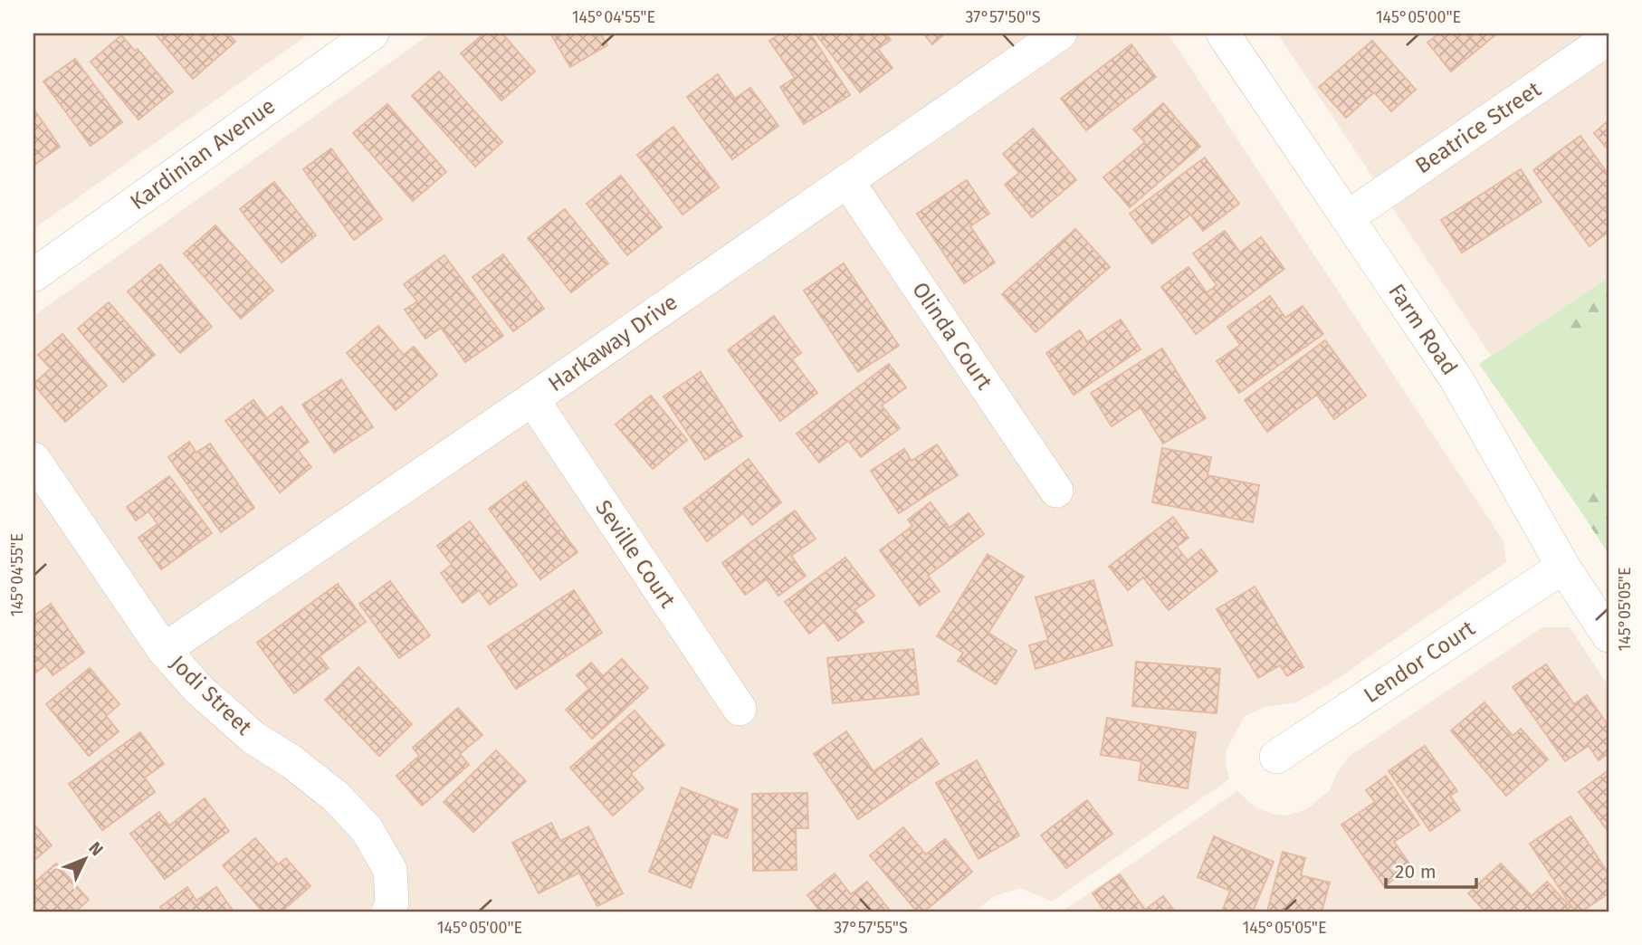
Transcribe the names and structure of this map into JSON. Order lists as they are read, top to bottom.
{
  "streets": {
    "street": [
      "Beatrice Street",
      "Kardinian Avenue",
      "Farm Road",
      "Olinda Court",
      "Harkaway Drive",
      "Seville Court",
      "Lendor Court",
      "Jodi Street"
    ]
  },
  "crossings": [
    ["Beatrice Street", "Farm Road"],
    ["Farm Road", "Lendor Court"],
    ["Olinda Court", "Harkaway Drive"],
    ["Harkaway Drive", "Seville Court"],
    ["Harkaway Drive", "Jodi Street"]
  ],
  "scale_bar": "20 m",
  "north": "top right",
  "coordinates": [
    "145°04'55\"E",
    "37°57'50\"S",
    "145°05'00\"E",
    "145°05'05\"E",
    "37°57'55\"S"
  ]
}
